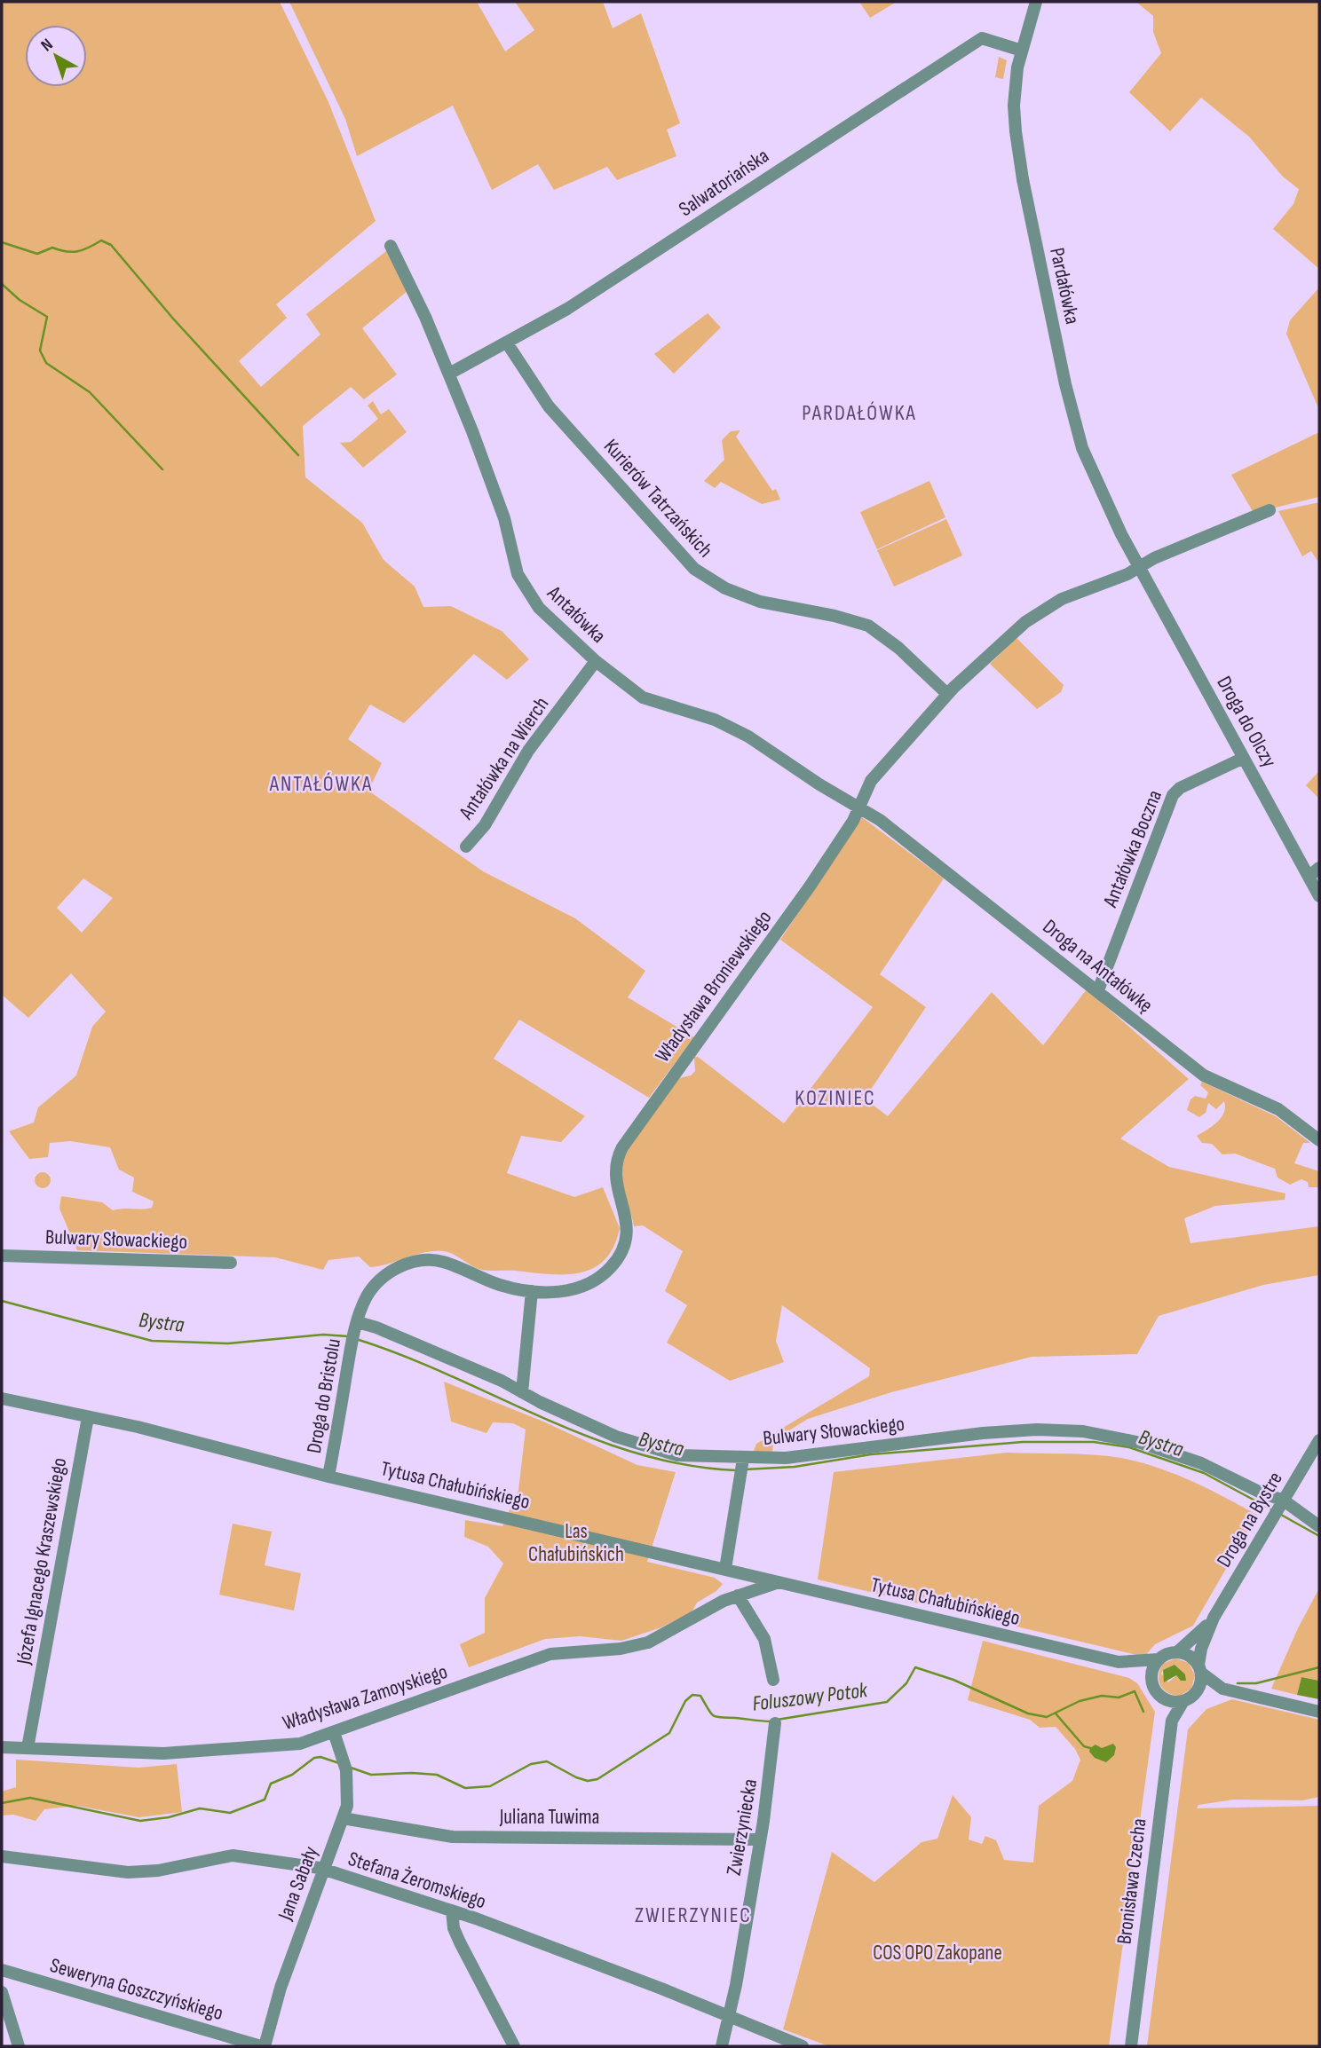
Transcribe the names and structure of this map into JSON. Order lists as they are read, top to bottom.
{
  "streets": {
    "street": [
      "Salwatoriańska",
      "Pardałówka",
      "Kurierów Tatrzańskich",
      "Antałówka",
      "Droga do Olczy",
      "Antałówka na Wierch",
      "Antałówka Boczna",
      "Droga na Antałówkę",
      "Władysława Broniewskiego",
      "Bulwary Słowackiego",
      "Droga do Bristolu",
      "Tytusa Chałubińskiego",
      "Droga na Bystre",
      "Józefa Ignacego Kraszewskiego",
      "Władysława Zamoyskiego",
      "Juliana Tuwima",
      "Zwierzyniecka",
      "Stefana Żeromskiego",
      "Bronisława Czecha",
      "Jana Sabały",
      "Seweryna Goszczyńskiego"
    ]
  },
  "crossings": [
    ["Salwatoriańska", "Pardałówka"],
    ["Salwatoriańska", "Kurierów Tatrzańskich"],
    ["Salwatoriańska", "Antałówka"],
    ["Pardałówka", "Droga do Olczy"],
    ["Pardałówka", "Władysława Broniewskiego"],
    ["Kurierów Tatrzańskich", "Władysława Broniewskiego"],
    ["Antałówka", "Antałówka na Wierch"],
    ["Antałówka", "Droga na Antałówkę"],
    ["Antałówka", "Władysława Broniewskiego"],
    ["Droga do Olczy", "Antałówka Boczna"],
    ["Droga do Olczy", "Władysława Broniewskiego"],
    ["Antałówka Boczna", "Droga na Antałówkę"],
    ["Droga na Antałówkę", "Władysława Broniewskiego"],
    ["Władysława Broniewskiego", "Bulwary Słowackiego"],
    ["Władysława Broniewskiego", "Droga do Bristolu"],
    ["Bulwary Słowackiego", "Droga do Bristolu"],
    ["Bulwary Słowackiego", "Droga na Bystre"],
    ["Droga do Bristolu", "Tytusa Chałubińskiego"],
    ["Tytusa Chałubińskiego", "Droga na Bystre"],
    ["Tytusa Chałubińskiego", "Józefa Ignacego Kraszewskiego"],
    ["Tytusa Chałubińskiego", "Władysława Zamoyskiego"],
    ["Tytusa Chałubińskiego", "Bronisława Czecha"],
    ["Droga na Bystre", "Bronisława Czecha"],
    ["Józefa Ignacego Kraszewskiego", "Władysława Zamoyskiego"],
    ["Władysława Zamoyskiego", "Jana Sabały"],
    ["Juliana Tuwima", "Zwierzyniecka"],
    ["Juliana Tuwima", "Jana Sabały"],
    ["Zwierzyniecka", "Stefana Żeromskiego"],
    ["Stefana Żeromskiego", "Jana Sabały"],
    ["Jana Sabały", "Seweryna Goszczyńskiego"]
  ],
  "districts": [
    "PARDAŁÓWKA",
    "ANTAŁÓWKA",
    "KOZINIEC",
    "ZWIERZYNIEC"
  ],
  "water": ["Bystra", "Foluszowy Potok"],
  "parks": ["Las Chałubińskich", "COS OPO Zakopane"],
  "north": "top left"
}
